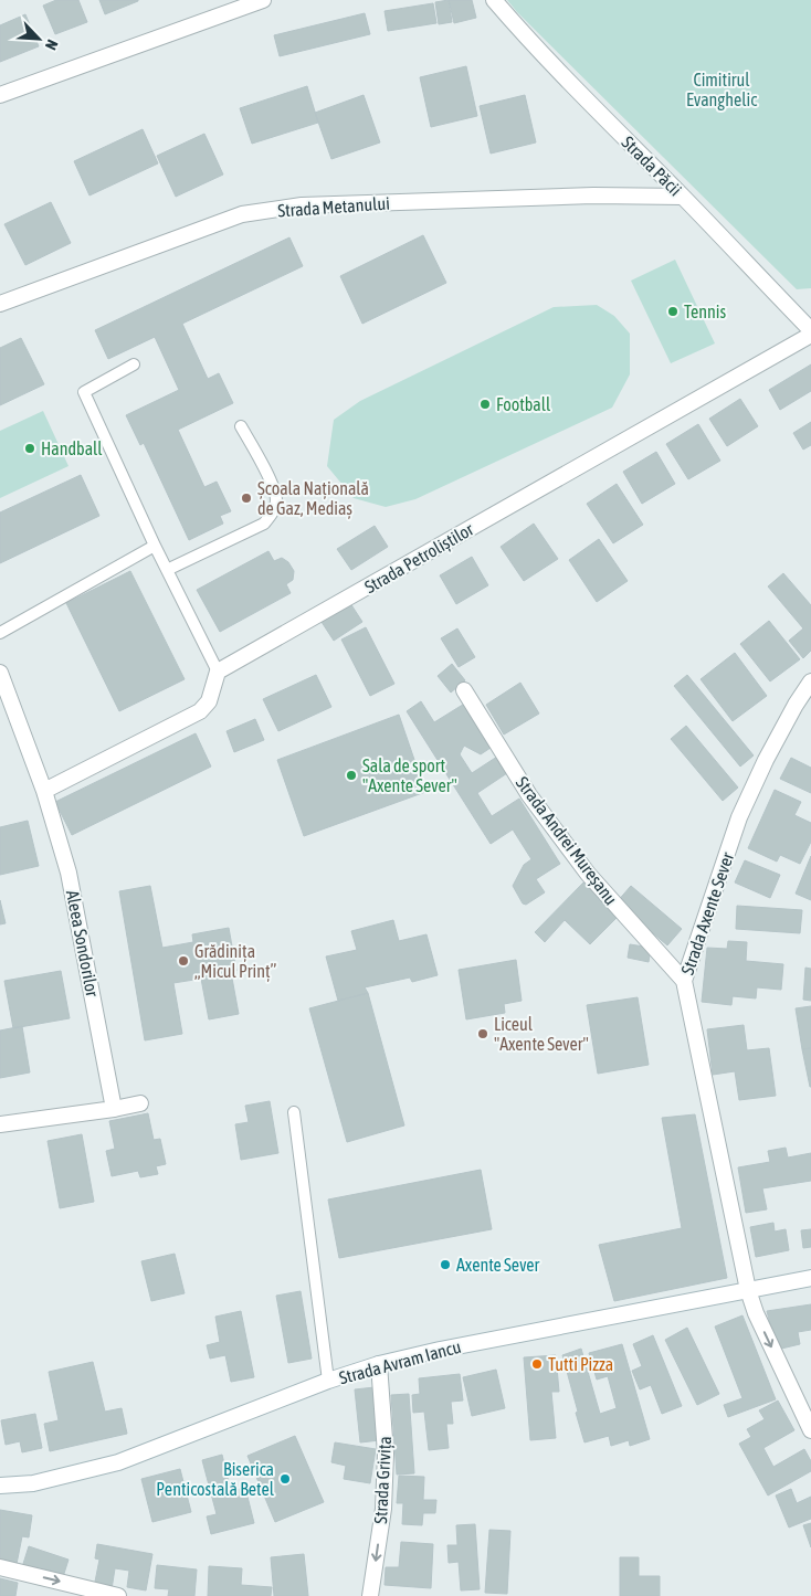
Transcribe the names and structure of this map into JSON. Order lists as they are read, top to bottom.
{
  "streets": {
    "street": [
      "Strada Păcii",
      "Strada Metanului",
      "Strada Petroliștilor",
      "Strada Andrei Mureșanu",
      "Strada Axente Sever",
      "Aleea Sondorilor",
      "Strada Avram Iancu",
      "Strada Grivița"
    ]
  },
  "crossings": [
    ["Strada Păcii", "Strada Metanului"],
    ["Strada Andrei Mureșanu", "Strada Axente Sever"],
    ["Strada Axente Sever", "Strada Avram Iancu"],
    ["Strada Avram Iancu", "Strada Grivița"]
  ],
  "one_way": ["Strada Grivița"],
  "parks": ["Cimitirul Evanghelic"],
  "places": [
    "Tennis",
    "Football",
    "Handball",
    "Școala Națională de Gaz, Mediaș",
    "Sala de sport \"Axente Sever\"",
    "Grădinița „Micul Prinț”",
    "Liceul \"Axente Sever\"",
    "Axente Sever",
    "Tutti Pizza",
    "Biserica Penticostală Betel"
  ],
  "north": "bottom right"
}
